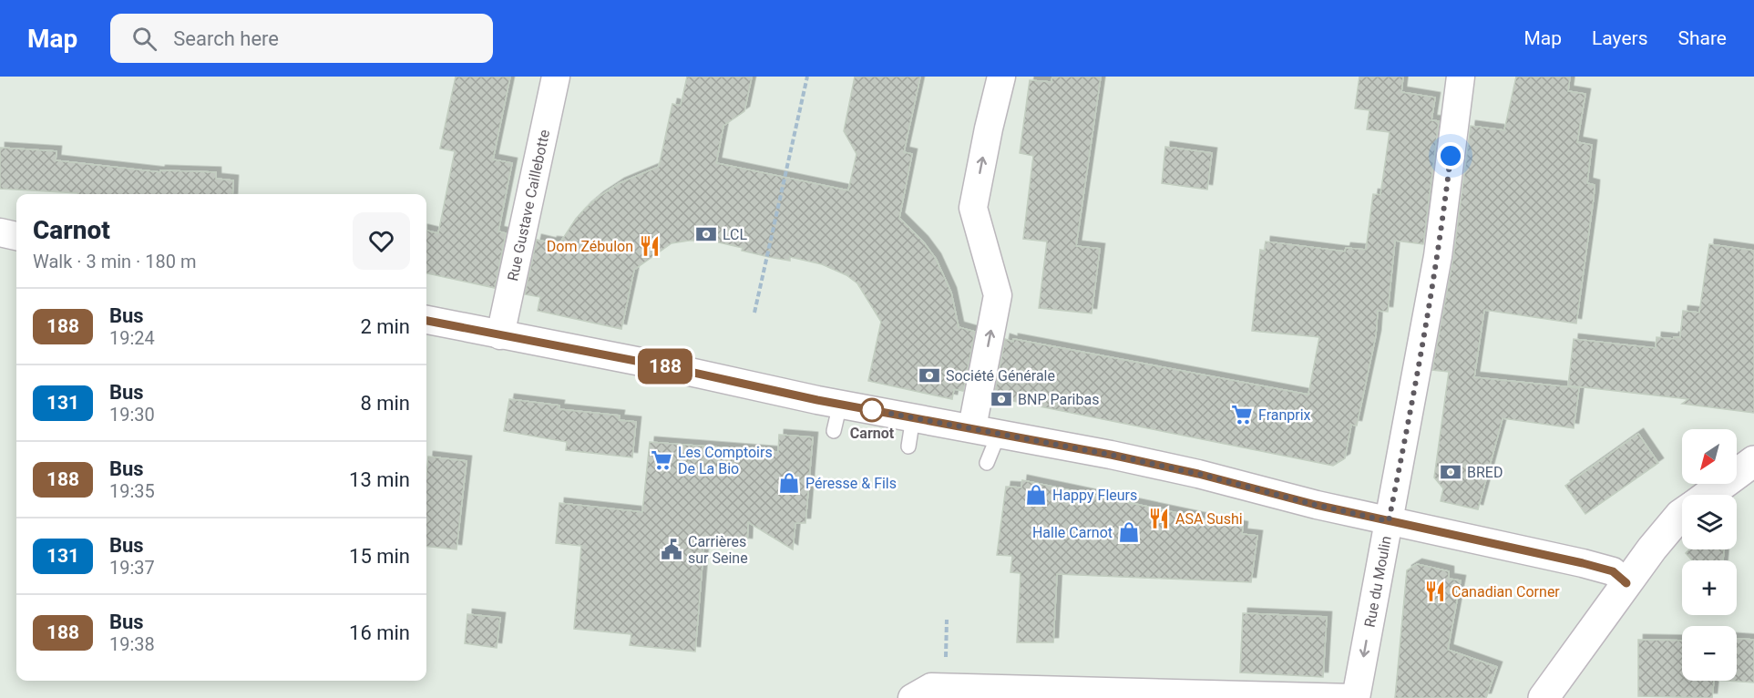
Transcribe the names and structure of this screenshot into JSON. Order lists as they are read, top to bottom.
{
  "streets": {
    "street": ["Rue Gustave Caillebotte", "Rue du Moulin"]
  },
  "places": {
    "bank": [
      "LCL",
      "Société Générale",
      "BNP Paribas",
      "BRED"
    ],
    "restaurant": ["Dom Zébulon", "ASA Sushi", "Canadian Corner"],
    "other": ["Carnot"],
    "supermarket": ["Franprix", "Les Comptoirs De La Bio"],
    "shop": ["Péresse & Fils", "Happy Fleurs", "Halle Carnot"],
    "public building": ["Carrières sur Seine"]
  },
  "lines": ["bus line 188"],
  "north": "bottom left",
  "page": {
    "header": "Map",
    "search": "Search here",
    "nav": ["Map", "Layers", "Share"],
    "on_map": "188",
    "heading": ["Carnot", "Walk · 3 min · 180 m"],
    "list": [
      {
        "mark": "188",
        "name": "Bus",
        "note": "19:24",
        "value": "2 min"
      },
      {
        "mark": "131",
        "name": "Bus",
        "note": "19:30",
        "value": "8 min"
      },
      {
        "mark": "188",
        "name": "Bus",
        "note": "19:35",
        "value": "13 min"
      },
      {
        "mark": "131",
        "name": "Bus",
        "note": "19:37",
        "value": "15 min"
      },
      {
        "mark": "188",
        "name": "Bus",
        "note": "19:38",
        "value": "16 min"
      }
    ],
    "map_buttons": ["+", "−"]
  }
}
